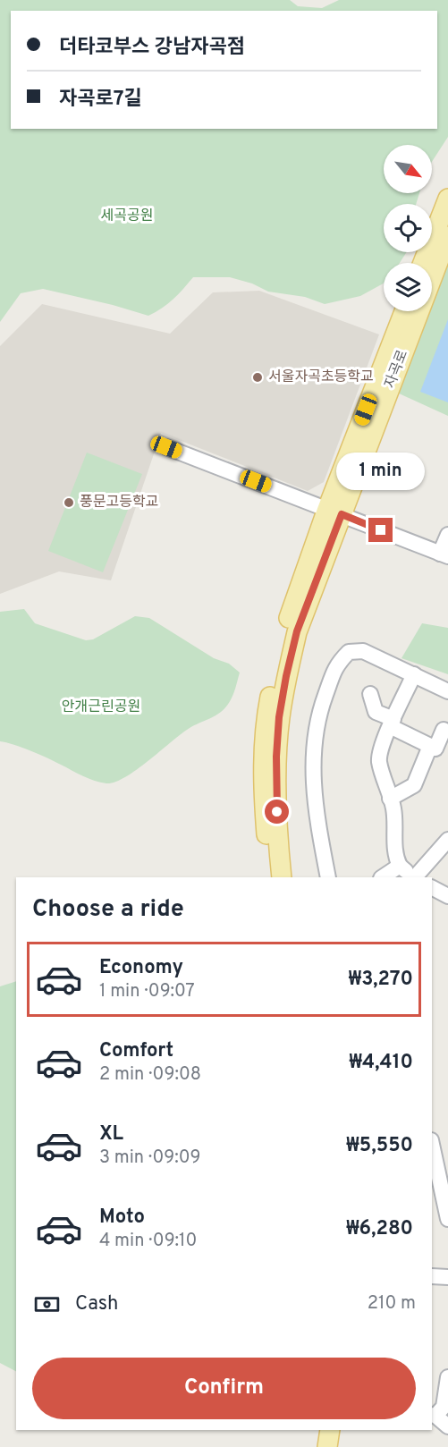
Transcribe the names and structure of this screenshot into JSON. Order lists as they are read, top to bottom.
{
  "streets": {
    "main road": ["자곡로"]
  },
  "parks": ["세곡공원", "안개근린공원"],
  "places": ["서울자곡초등학교", "풍문고등학교"],
  "north": "bottom right",
  "page": {
    "banner": ["더타코부스 강남자곡점", "자곡로7길"],
    "bubble": "1 min",
    "heading": "Choose a ride",
    "list": [
      {
        "name": "Economy",
        "note": "1 min · 09:07",
        "value": "₩3,270"
      },
      {
        "name": "Comfort",
        "note": "2 min · 09:08",
        "value": "₩4,410"
      },
      {
        "name": "XL",
        "note": "3 min · 09:09",
        "value": "₩5,550"
      },
      {
        "name": "Moto",
        "note": "4 min · 09:10",
        "value": "₩6,280"
      }
    ],
    "pay": ["Cash", "210 m"],
    "buttons": "Confirm"
  }
}
